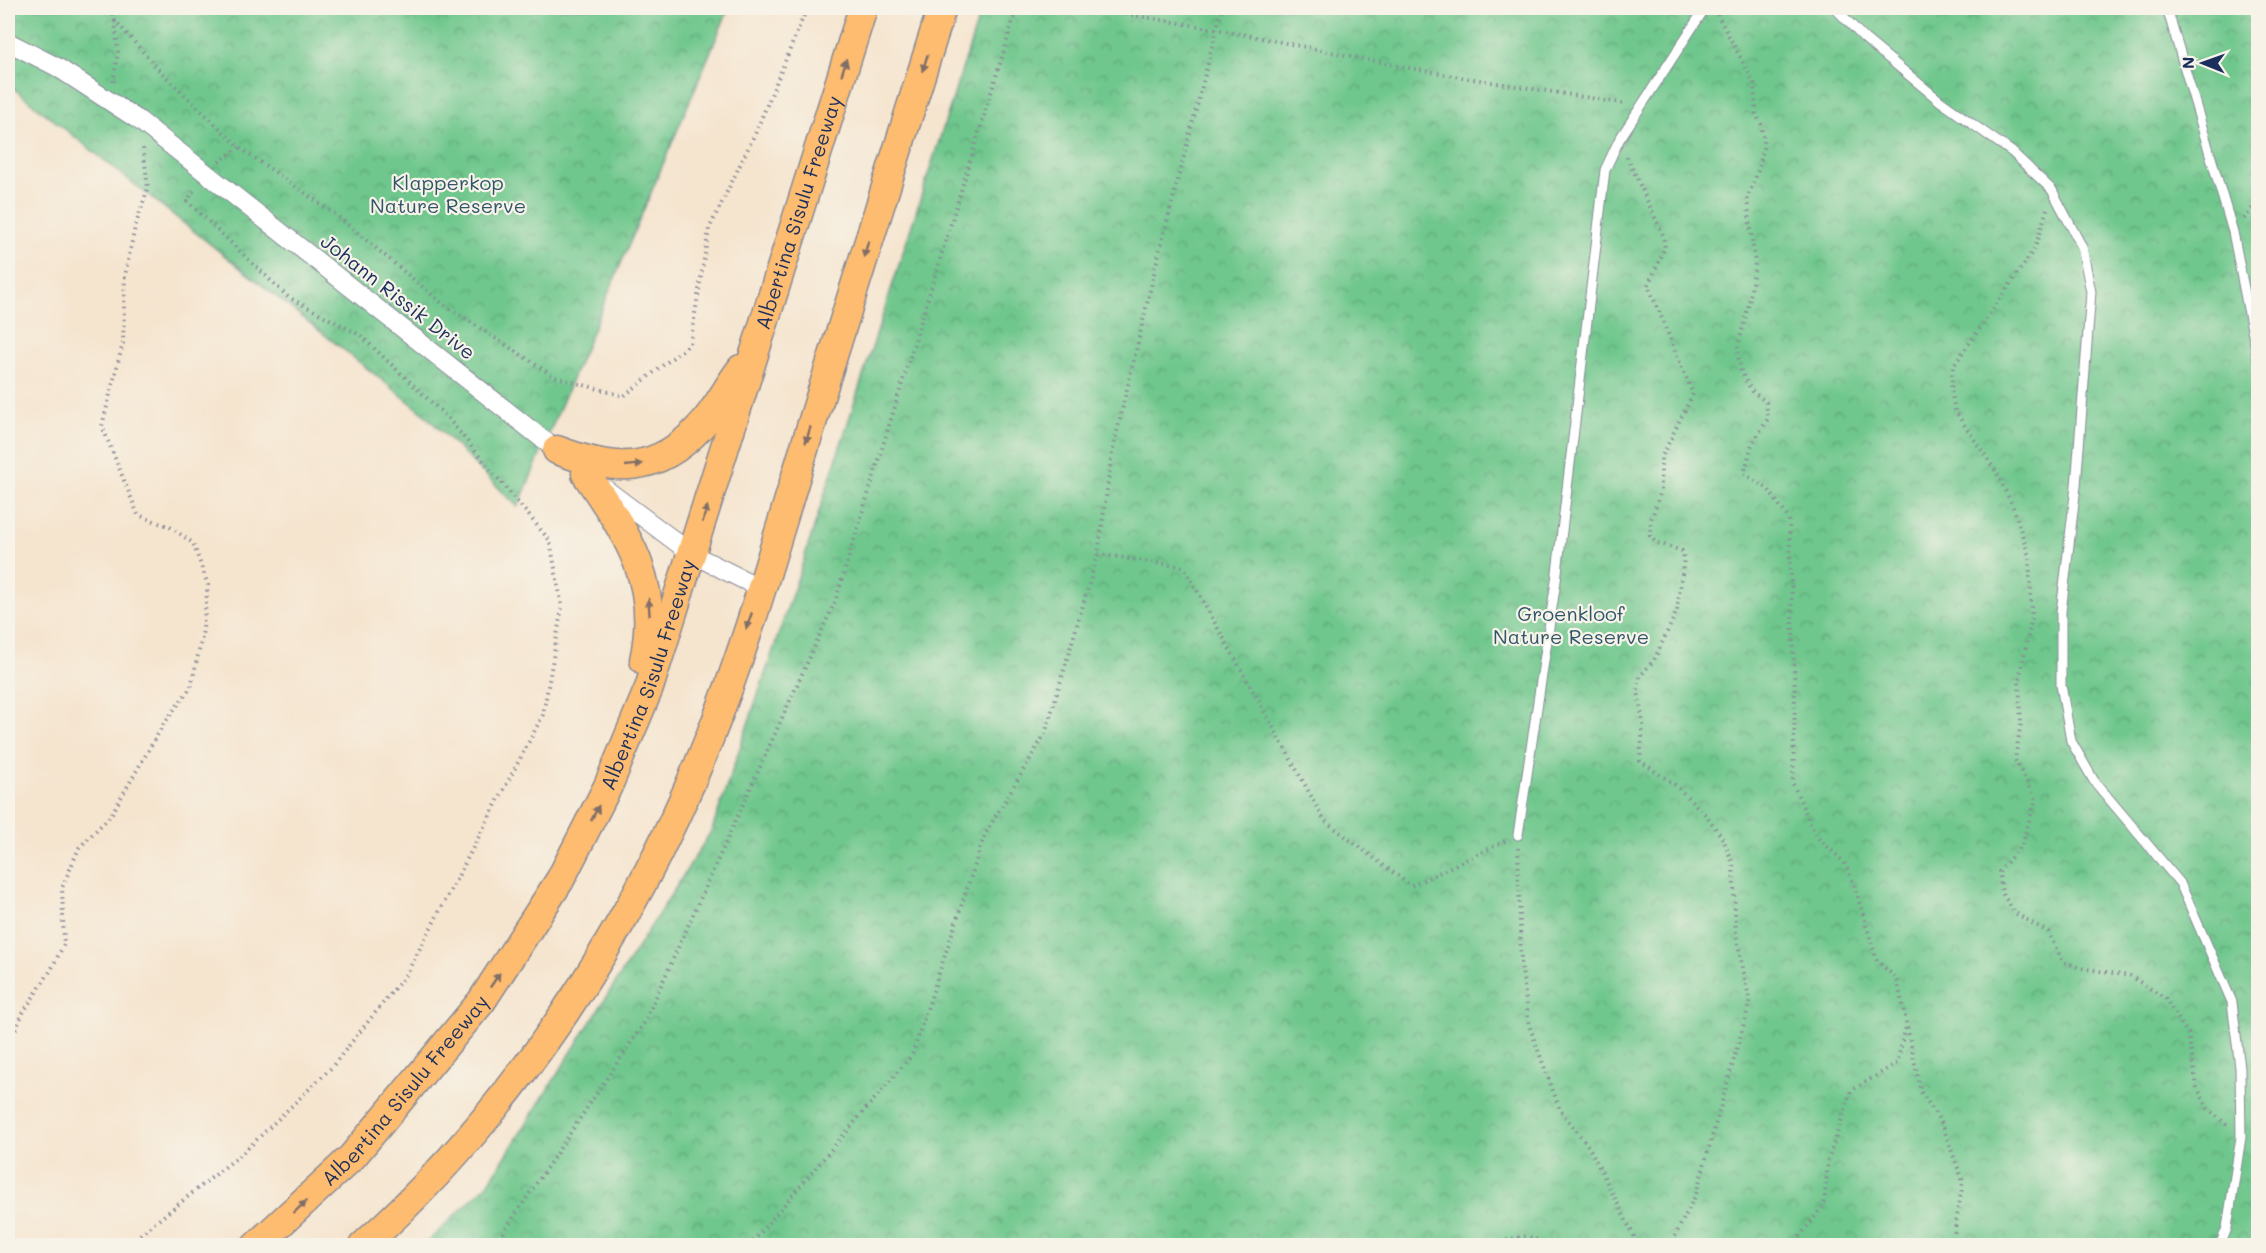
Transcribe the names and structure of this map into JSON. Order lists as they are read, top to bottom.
{
  "streets": {
    "highway": ["Albertina Sisulu Freeway"],
    "street": ["Johann Rissik Drive"]
  },
  "crossings": [
    ["Albertina Sisulu Freeway", "Johann Rissik Drive"]
  ],
  "parks": ["Klapperkop Nature Reserve", "Groenkloof Nature Reserve"],
  "north": "left"
}
